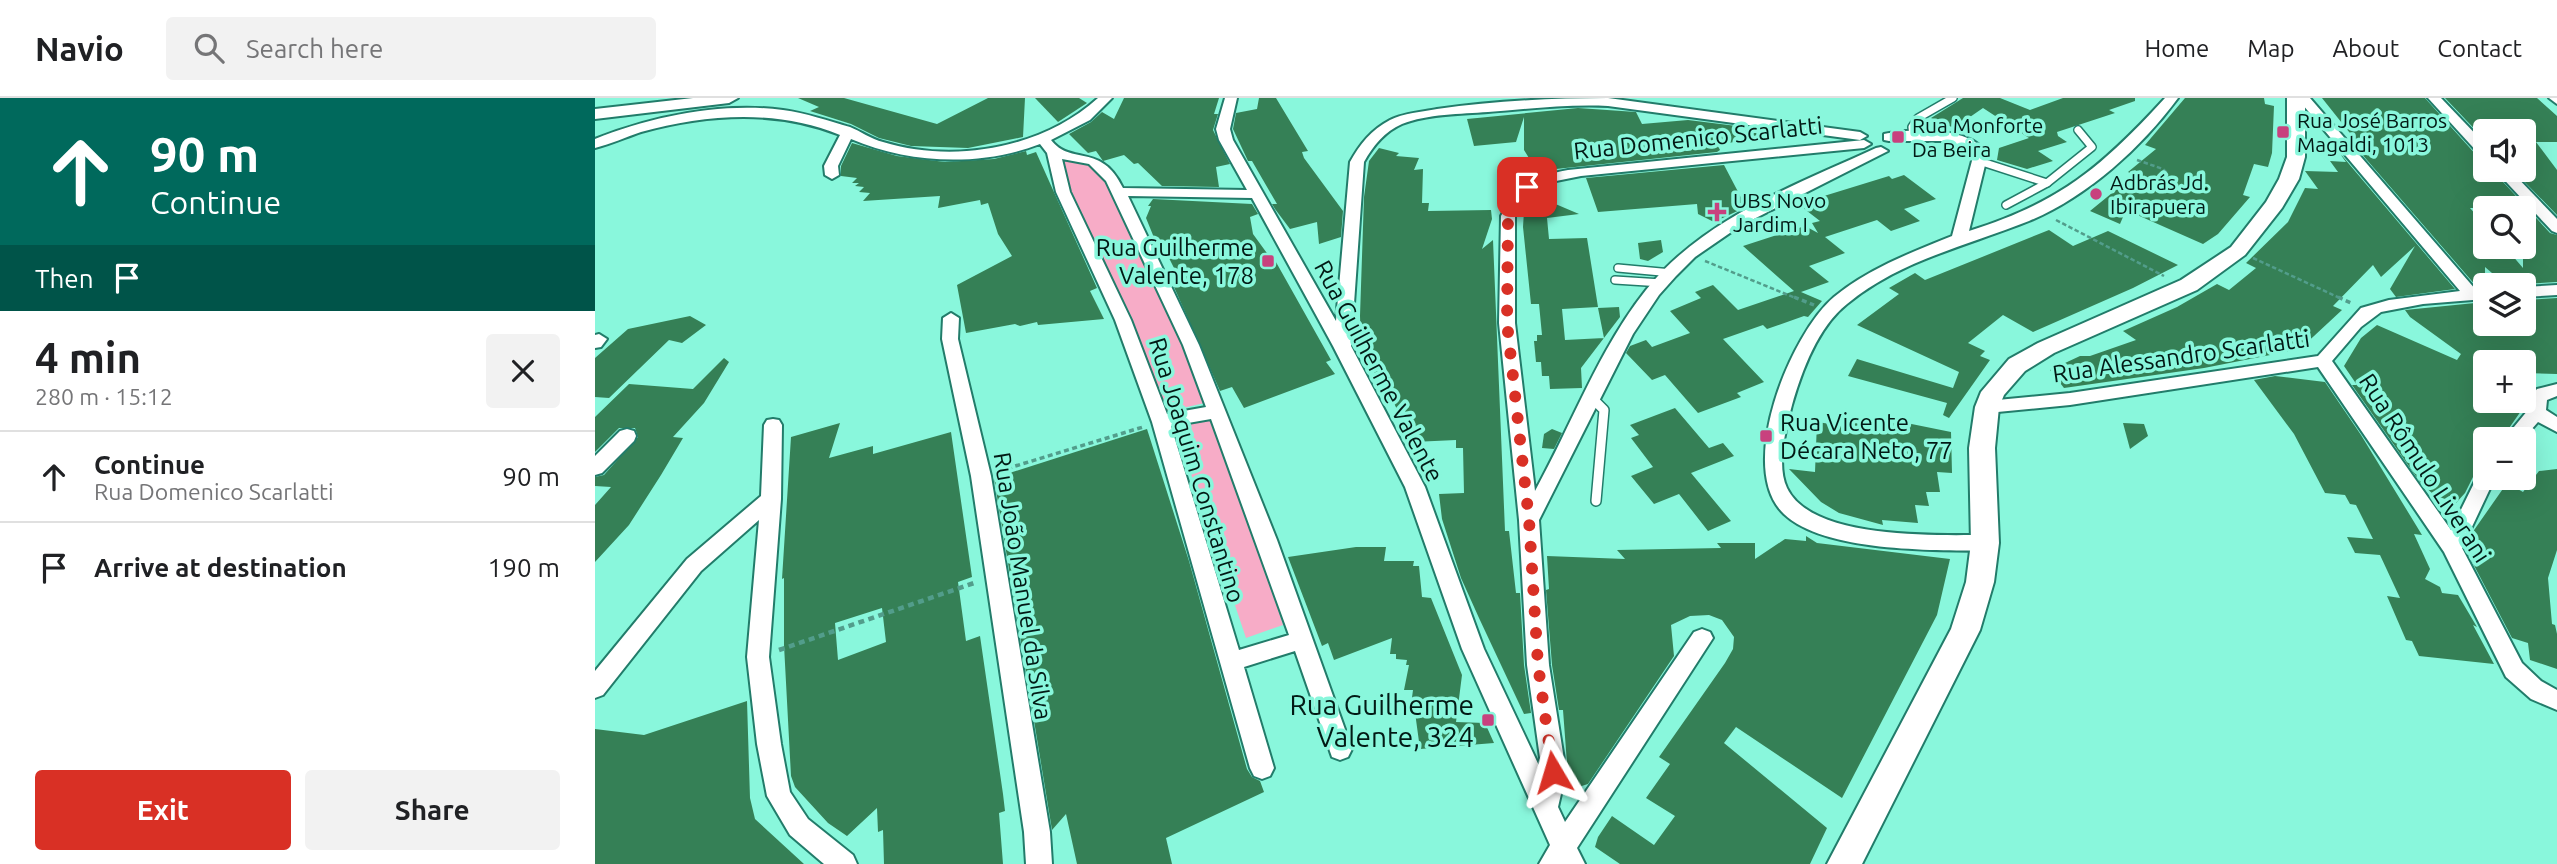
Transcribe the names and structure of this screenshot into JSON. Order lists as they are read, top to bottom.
{
  "streets": {
    "street": [
      "Rua Domenico Scarlatti",
      "Rua Alessandro Scarlatti",
      "Rua Guilherme Valente",
      "Rua Rômulo Liverani",
      "Rua Joaquim Constantino",
      "Rua João Manuel da Silva"
    ]
  },
  "crossings": [
    ["Rua Domenico Scarlatti", "Rua Guilherme Valente"],
    ["Rua Alessandro Scarlatti", "Rua Rômulo Liverani"]
  ],
  "places": {
    "transit": [
      "Rua José Barros Magaldi, 1013",
      "Rua Monforte Da Beira",
      "Rua Guilherme Valente, 178",
      "Rua Vicente Décara Neto, 77",
      "Rua Guilherme Valente, 324"
    ],
    "other": ["Adbrás Jd. Ibirapuera"],
    "health": ["UBS Novo Jardim I"]
  },
  "page": {
    "header": "Navio",
    "search": "Search here",
    "nav": [
      "Home",
      "Map",
      "About",
      "Contact"
    ],
    "turn": ["90 m", "Continue"],
    "map_buttons": ["+", "−"],
    "then": "Then",
    "heading": ["4 min", "280 m · 15:12"],
    "list": [
      {
        "name": "Continue",
        "note": "Rua Domenico Scarlatti",
        "value": "90 m"
      },
      {
        "name": "Arrive at destination",
        "value": "190 m"
      }
    ],
    "buttons": ["Exit", "Share"]
  }
}
